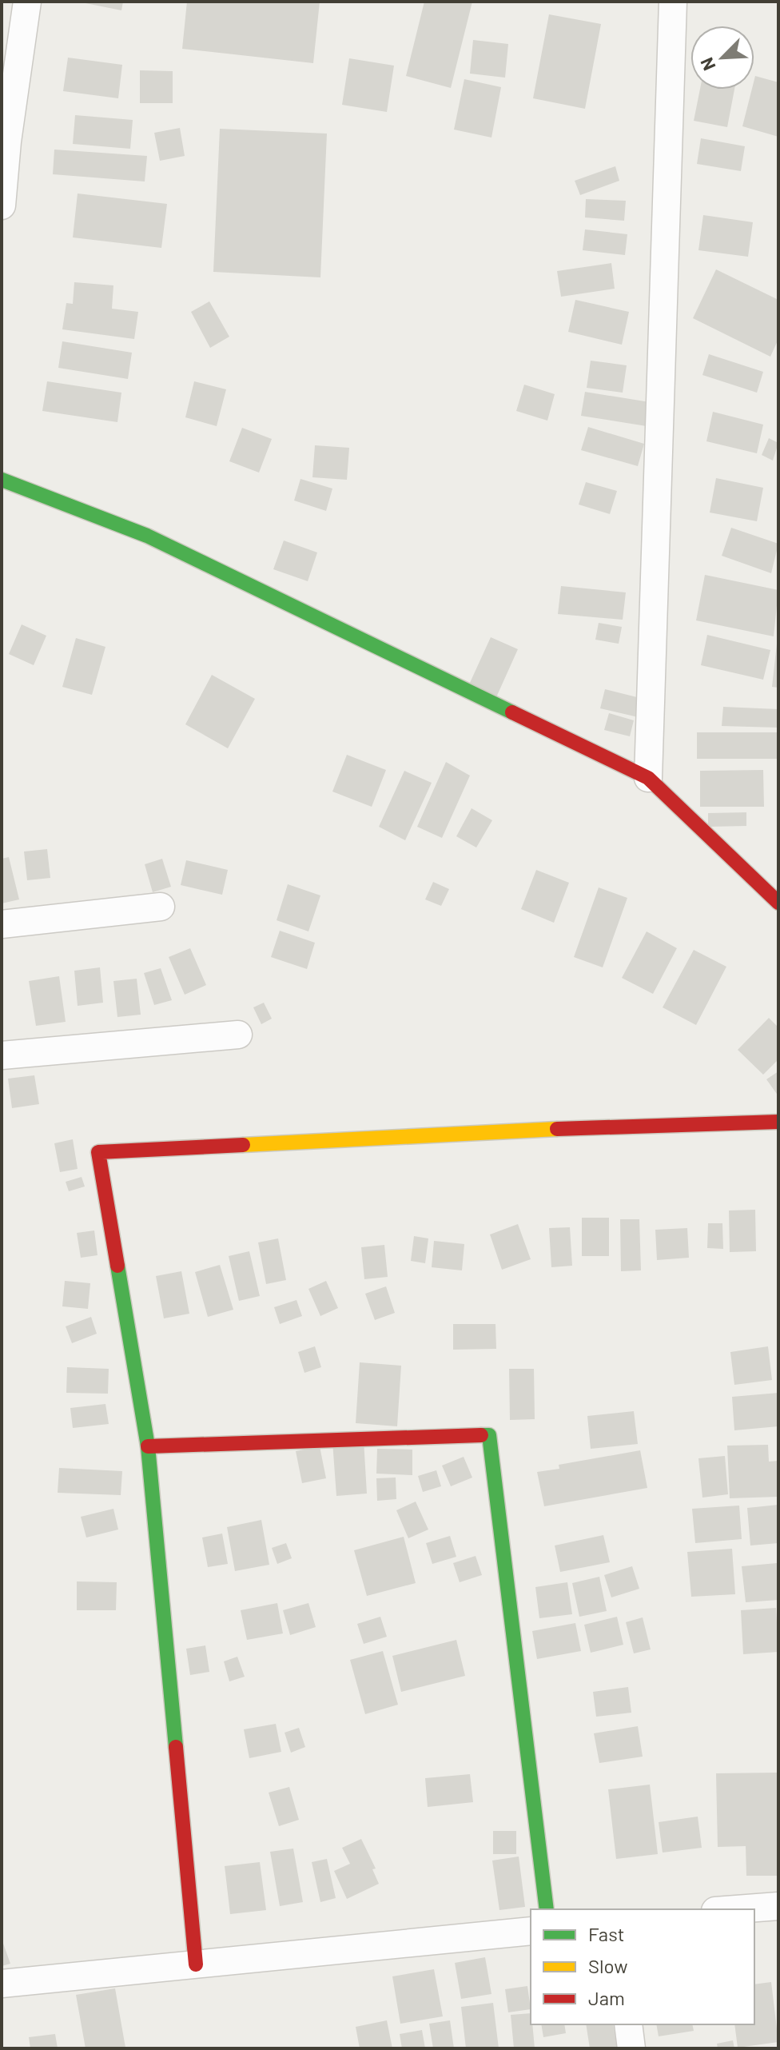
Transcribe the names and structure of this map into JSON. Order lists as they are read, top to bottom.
{
  "legend": ["Fast", "Slow", "Jam"],
  "north": "bottom left"
}
